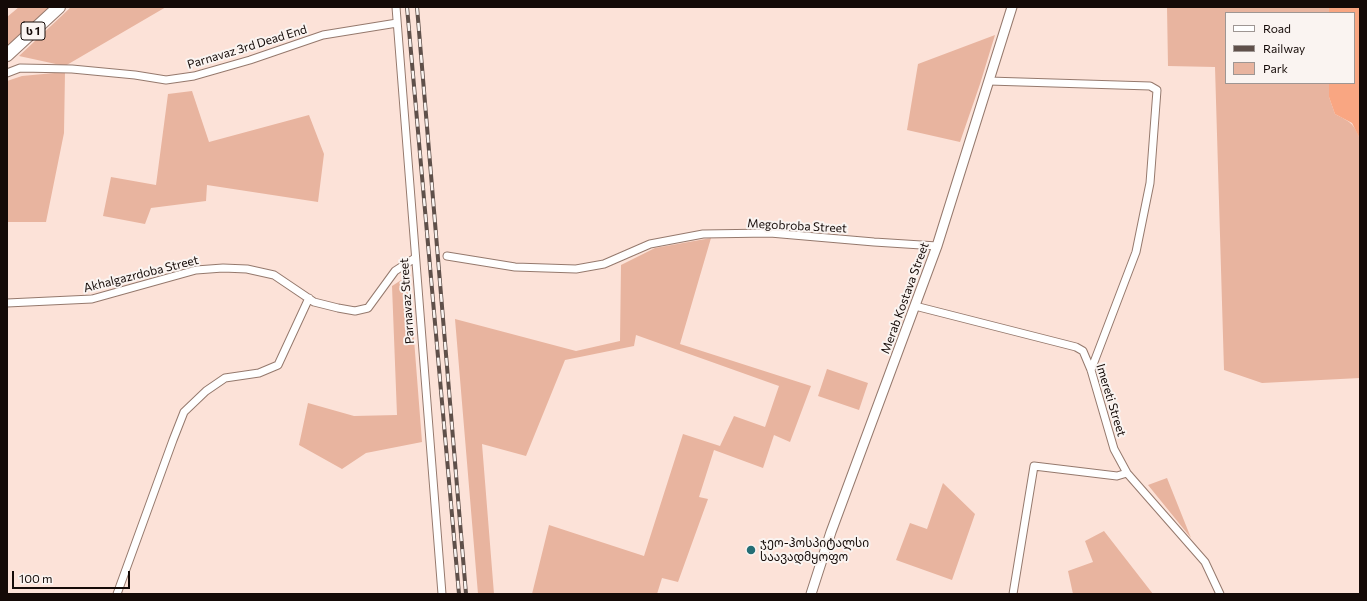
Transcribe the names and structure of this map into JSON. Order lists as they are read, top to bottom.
{
  "streets": {
    "highway": ["ს 1"],
    "main road": ["Merab Kostava Street"],
    "street": [
      "Parnavaz 3rd Dead End",
      "Megobroba Street",
      "Akhalgazrdoba Street",
      "Parnavaz Street",
      "Imereti Street"
    ]
  },
  "crossings": [
    ["Parnavaz 3rd Dead End", "Parnavaz Street"],
    ["Megobroba Street", "Merab Kostava Street"],
    ["Akhalgazrdoba Street", "Parnavaz Street"],
    ["Merab Kostava Street", "Imereti Street"]
  ],
  "places": ["ჯეო-ჰოსპიტალსი საავადმყოფო"],
  "legend": ["Road", "Railway", "Park"],
  "scale_bar": "100 m"
}
